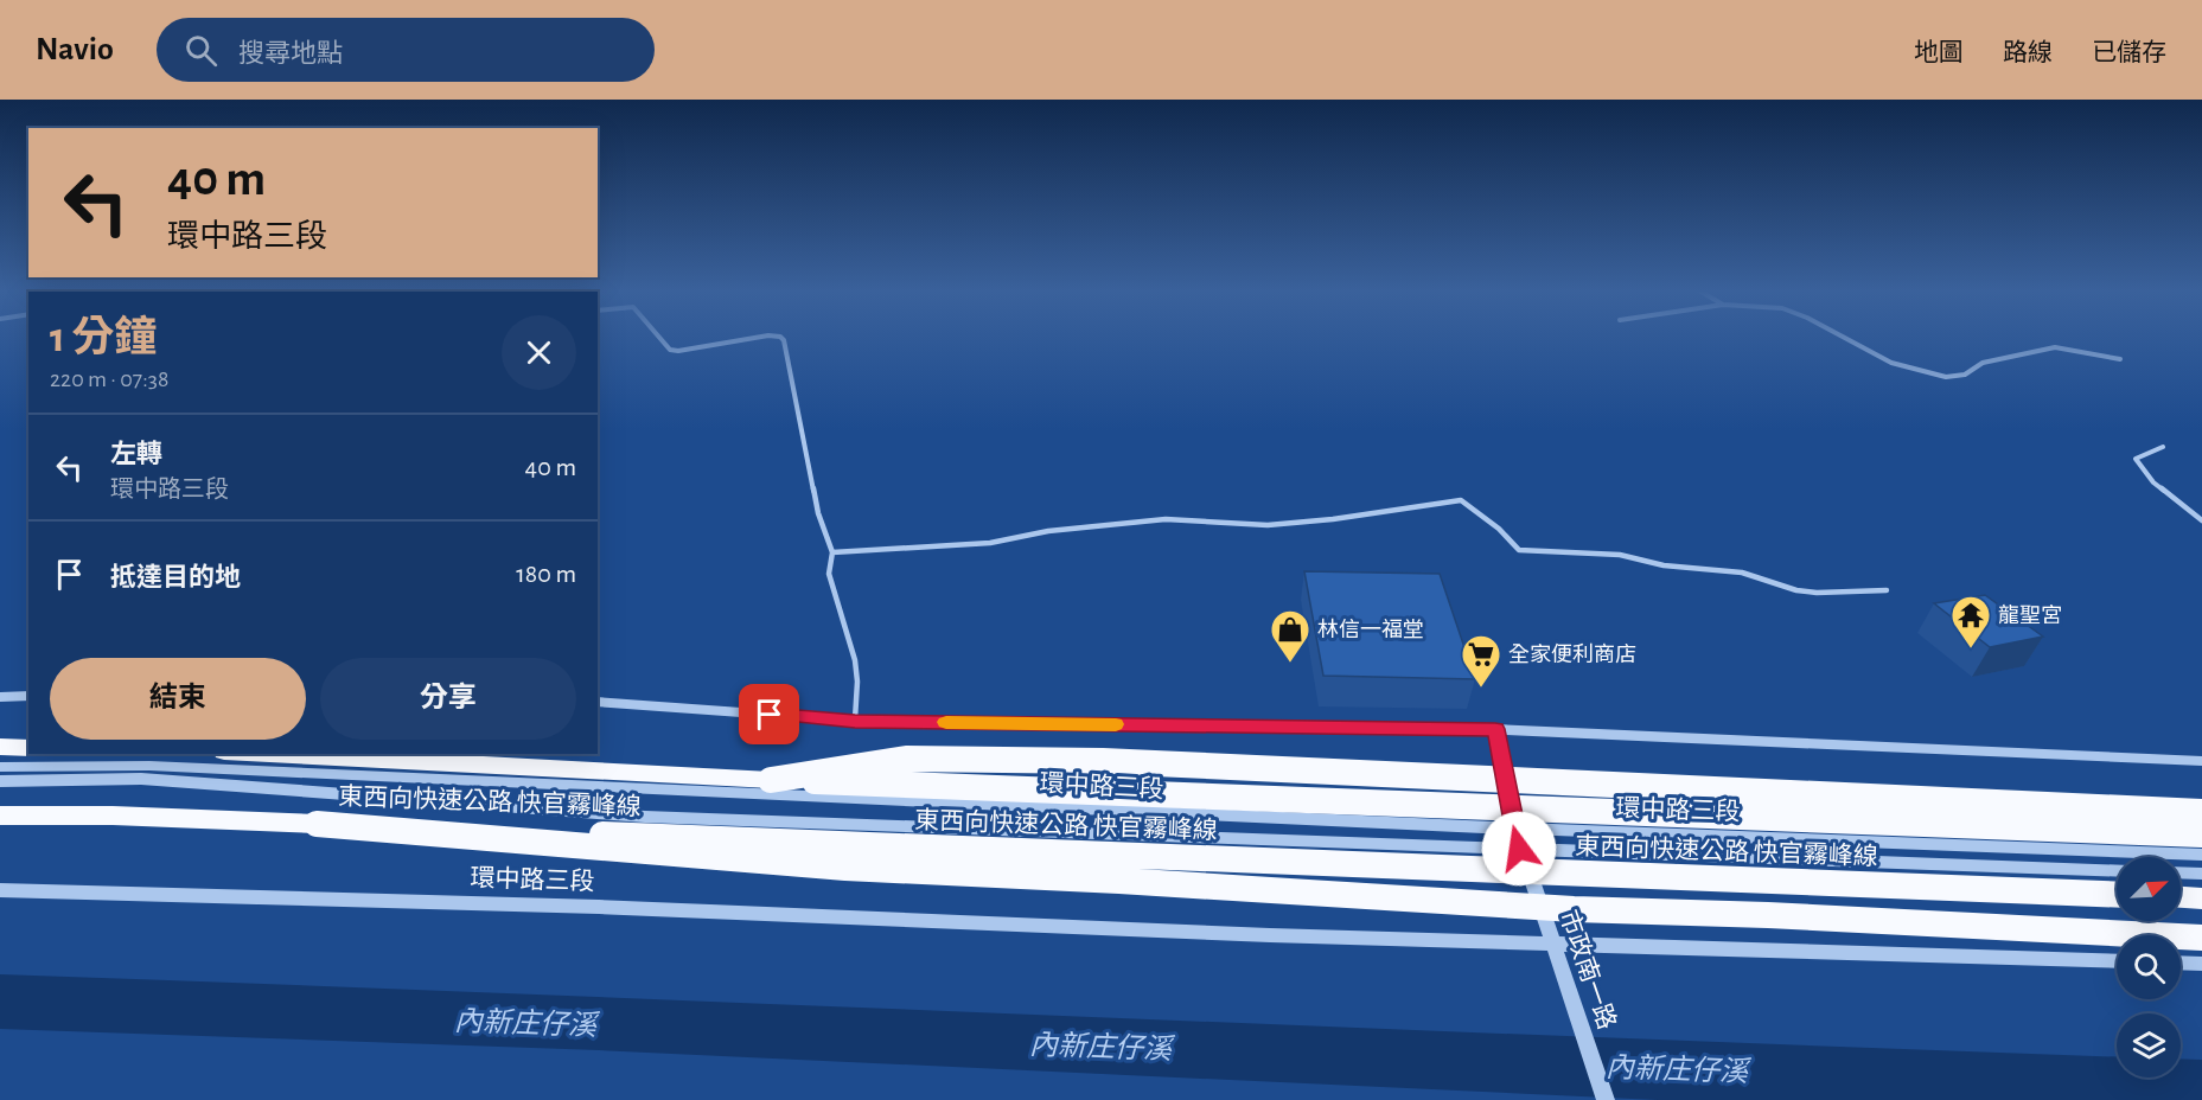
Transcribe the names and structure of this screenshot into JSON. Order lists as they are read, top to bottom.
{
  "streets": {
    "highway": ["東西向快速公路 快官霧峰線"],
    "street": ["環中路三段", "市政南一路"]
  },
  "crossings": [
    ["環中路三段", "市政南一路"]
  ],
  "water": ["內新庄仔溪"],
  "places": {
    "temple": ["龍聖宮"],
    "shop": ["林信一福堂"],
    "supermarket": ["全家便利商店"]
  },
  "north": "top right",
  "page": {
    "header": "Navio",
    "search": "搜尋地點",
    "nav": ["地圖", "路線", "已儲存"],
    "turn": ["40 m", "環中路三段"],
    "heading": ["1 分鐘", "220 m · 07:38"],
    "list": [
      {
        "name": "左轉",
        "note": "環中路三段",
        "value": "40 m"
      },
      {
        "name": "抵達目的地",
        "value": "180 m"
      }
    ],
    "buttons": ["結束", "分享"]
  }
}
